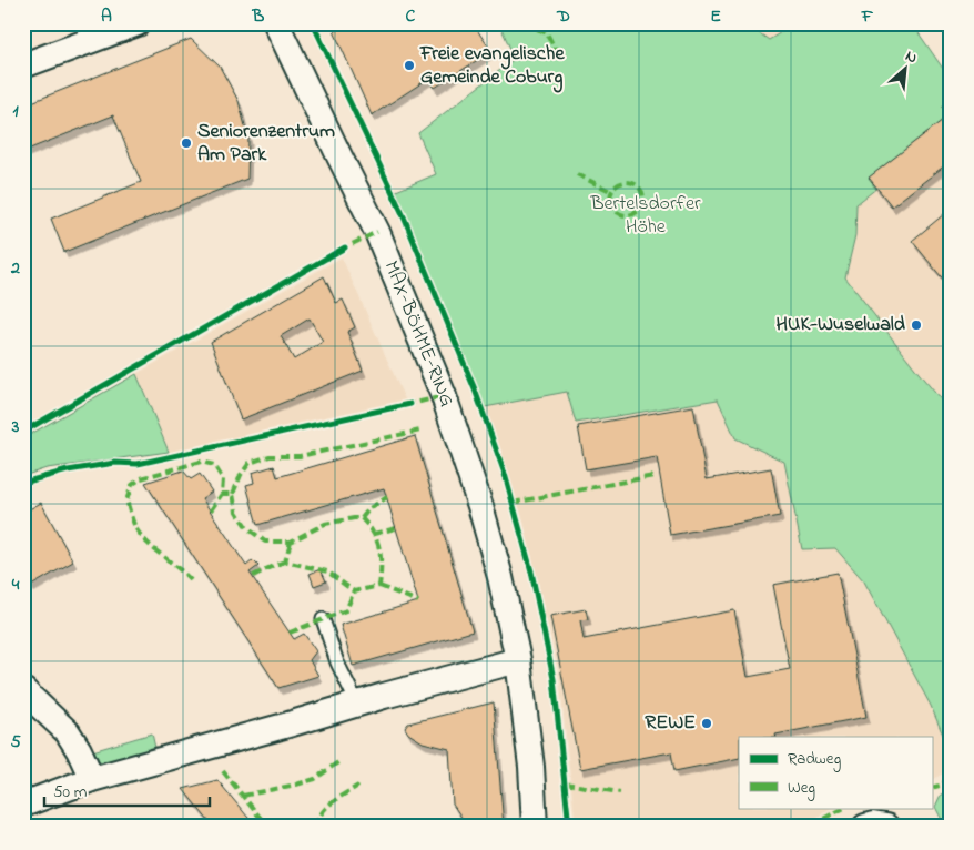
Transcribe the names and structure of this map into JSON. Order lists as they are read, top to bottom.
{
  "streets": {
    "street": ["MAX-BÖHME-RING"]
  },
  "parks": ["Bertelsdorfer Höhe"],
  "places": [
    "Freie evangelische Gemeinde Coburg",
    "Seniorenzentrum Am Park",
    "HUK-Wuselwald",
    "REWE"
  ],
  "legend": ["Radweg", "Weg"],
  "scale_bar": "50 m",
  "north": "top right",
  "grid": {
    "columns": [
      "A",
      "B",
      "C",
      "D",
      "E",
      "F"
    ],
    "rows": [
      "1",
      "2",
      "3",
      "4",
      "5"
    ]
  }
}
